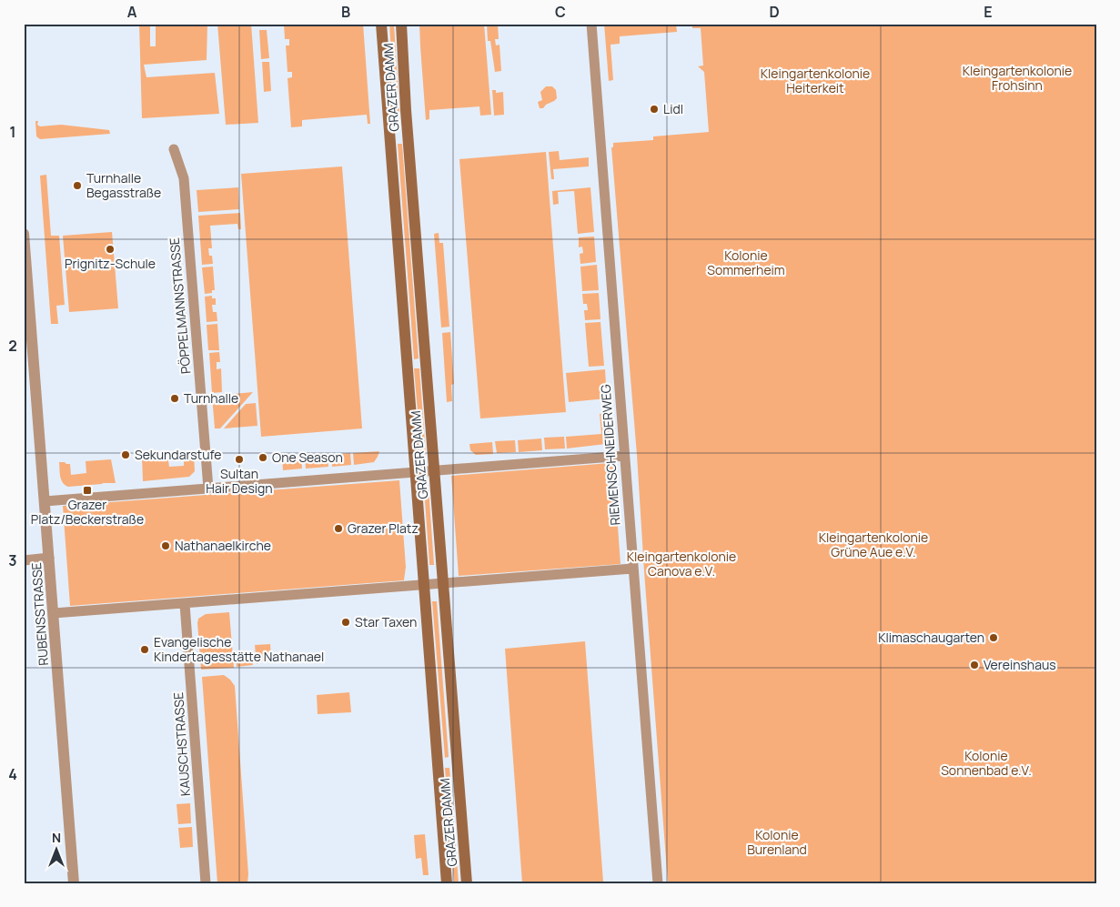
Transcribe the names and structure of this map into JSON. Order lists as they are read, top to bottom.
{
  "streets": {
    "main road": ["GRAZER DAMM"],
    "street": [
      "PÖPPELMANNSTRASSE",
      "RIEMENSCHNEIDERWEG",
      "RUBENSSTRASSE",
      "KAUSCHSTRASSE"
    ]
  },
  "parks": [
    "Kleingartenkolonie Frohsinn",
    "Kleingartenkolonie Heiterkeit",
    "Kolonie Sommerheim",
    "Kleingartenkolonie Grüne Aue e.V.",
    "Kleingartenkolonie Canova e.V.",
    "Kolonie Sonnenbad e.V.",
    "Kolonie Burenland"
  ],
  "places": {
    "other": [
      "Lidl",
      "Turnhalle Begasstraße",
      "Prignitz-Schule",
      "Turnhalle",
      "Sekundarstufe",
      "One Season",
      "Sultan Hair Design",
      "Grazer Platz",
      "Nathanaelkirche",
      "Star Taxen",
      "Klimaschaugarten",
      "Evangelische Kindertagesstätte Nathanael",
      "Vereinshaus"
    ],
    "transit": ["Grazer Platz/Beckerstraße"]
  },
  "north": "top",
  "grid": {
    "columns": [
      "A",
      "B",
      "C",
      "D",
      "E"
    ],
    "rows": [
      "1",
      "2",
      "3",
      "4"
    ]
  }
}
